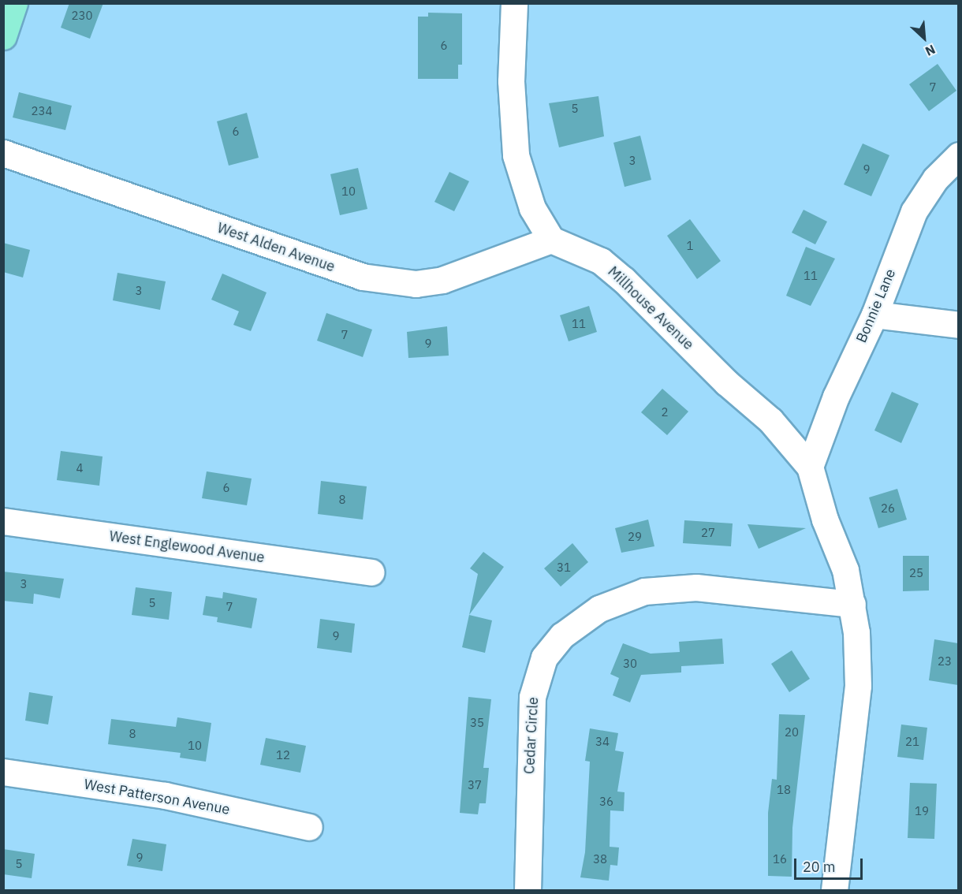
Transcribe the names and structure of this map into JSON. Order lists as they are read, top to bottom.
{
  "streets": {
    "street": [
      "West Alden Avenue",
      "Bonnie Lane",
      "Millhouse Avenue",
      "West Englewood Avenue",
      "Cedar Circle",
      "West Patterson Avenue"
    ]
  },
  "crossings": [
    ["West Alden Avenue", "Millhouse Avenue"],
    ["Bonnie Lane", "Millhouse Avenue"]
  ],
  "house_numbers": [
    "230",
    "6",
    "7",
    "5",
    "234",
    "6",
    "3",
    "9",
    "10",
    "1",
    "11",
    "3",
    "11",
    "7",
    "9",
    "2",
    "4",
    "6",
    "8",
    "26",
    "27",
    "29",
    "31",
    "25",
    "3",
    "5",
    "7",
    "9",
    "23",
    "30",
    "35",
    "20",
    "8",
    "34",
    "21",
    "10",
    "12",
    "37",
    "18",
    "36",
    "19",
    "9",
    "38",
    "16",
    "5"
  ],
  "scale_bar": "20 m",
  "north": "bottom right"
}
